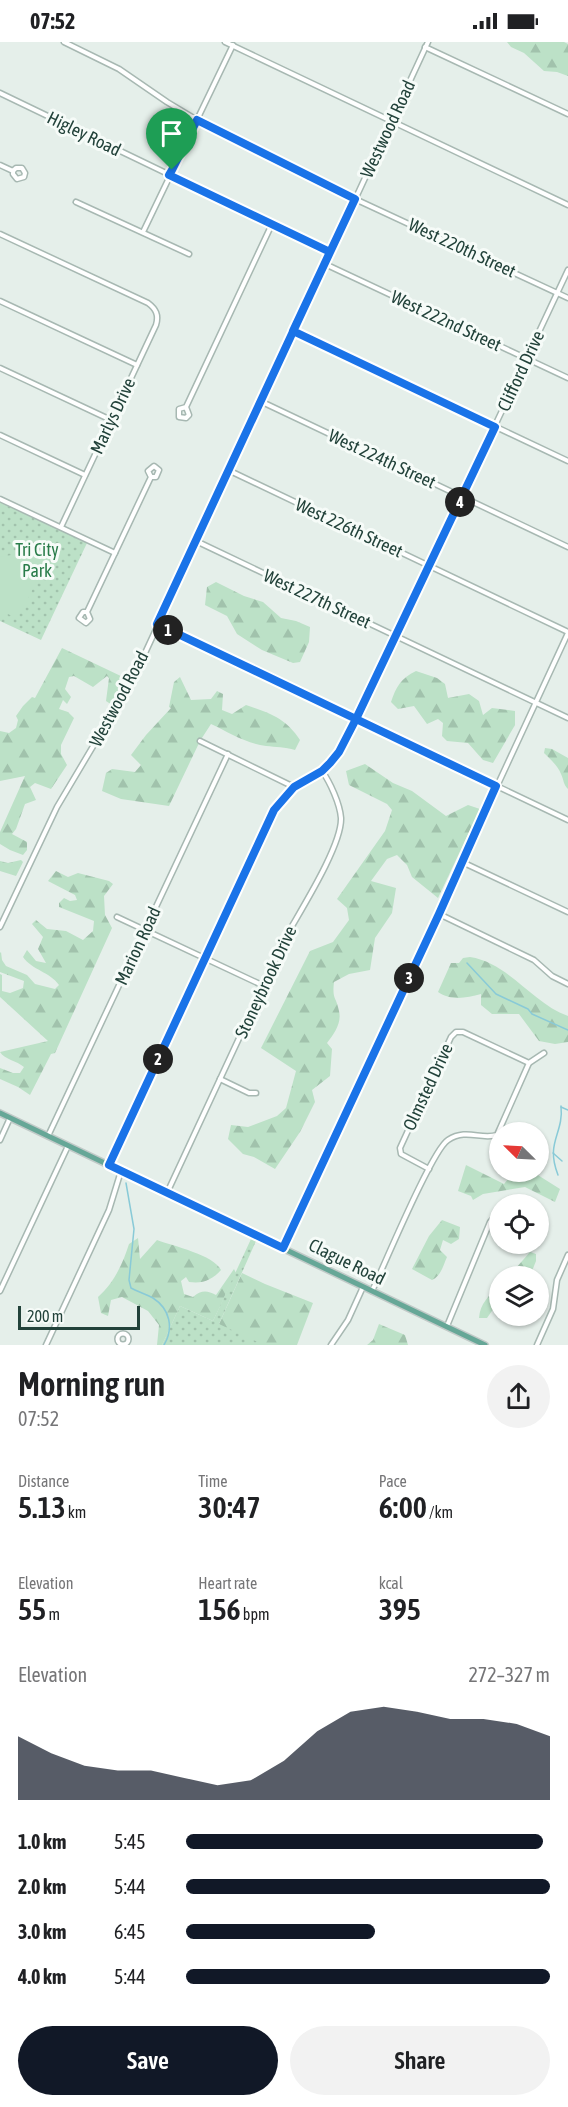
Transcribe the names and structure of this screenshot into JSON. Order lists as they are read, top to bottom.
{
  "streets": {
    "main road": ["Clague Road"],
    "street": [
      "Westwood Road",
      "Higley Road",
      "West 220th Street",
      "West 222nd Street",
      "Clifford Drive",
      "Marlys Drive",
      "West 224th Street",
      "West 226th Street",
      "West 227th Street",
      "Marion Road",
      "Stoneybrook Drive",
      "Olmsted Drive"
    ]
  },
  "crossings": [
    ["Westwood Road", "Higley Road"],
    ["Westwood Road", "West 220th Street"],
    ["Westwood Road", "West 222nd Street"],
    ["Westwood Road", "West 224th Street"],
    ["Westwood Road", "West 226th Street"],
    ["Westwood Road", "West 227th Street"],
    ["West 220th Street", "Clifford Drive"],
    ["West 222nd Street", "Clifford Drive"],
    ["Clifford Drive", "West 224th Street"],
    ["Clifford Drive", "West 226th Street"],
    ["Clifford Drive", "West 227th Street"],
    ["Clifford Drive", "Stoneybrook Drive"],
    ["Clifford Drive", "Clague Road"],
    ["Marion Road", "Clague Road"],
    ["Stoneybrook Drive", "Clague Road"]
  ],
  "parks": ["Tri City Park"],
  "scale_bar": "200 m",
  "north": "top left",
  "page": {
    "status": "07:52",
    "pins": [
      "4",
      "1",
      "3",
      "2"
    ],
    "scale": "200 m",
    "heading": ["Morning run", "07:52"],
    "stats": [
      ["Distance", "5.13 km"],
      ["Time", "30:47"],
      ["Pace", "6:00 /km"],
      ["Elevation", "55 m"],
      ["Heart rate", "156 bpm"],
      ["kcal", "395"]
    ],
    "chart": ["Elevation", "272–327 m"],
    "list": [
      {
        "name": "1.0 km",
        "note": "5:45"
      },
      {
        "name": "2.0 km",
        "note": "5:44"
      },
      {
        "name": "3.0 km",
        "note": "6:45"
      },
      {
        "name": "4.0 km",
        "note": "5:44"
      }
    ],
    "buttons": ["Save", "Share"]
  }
}
